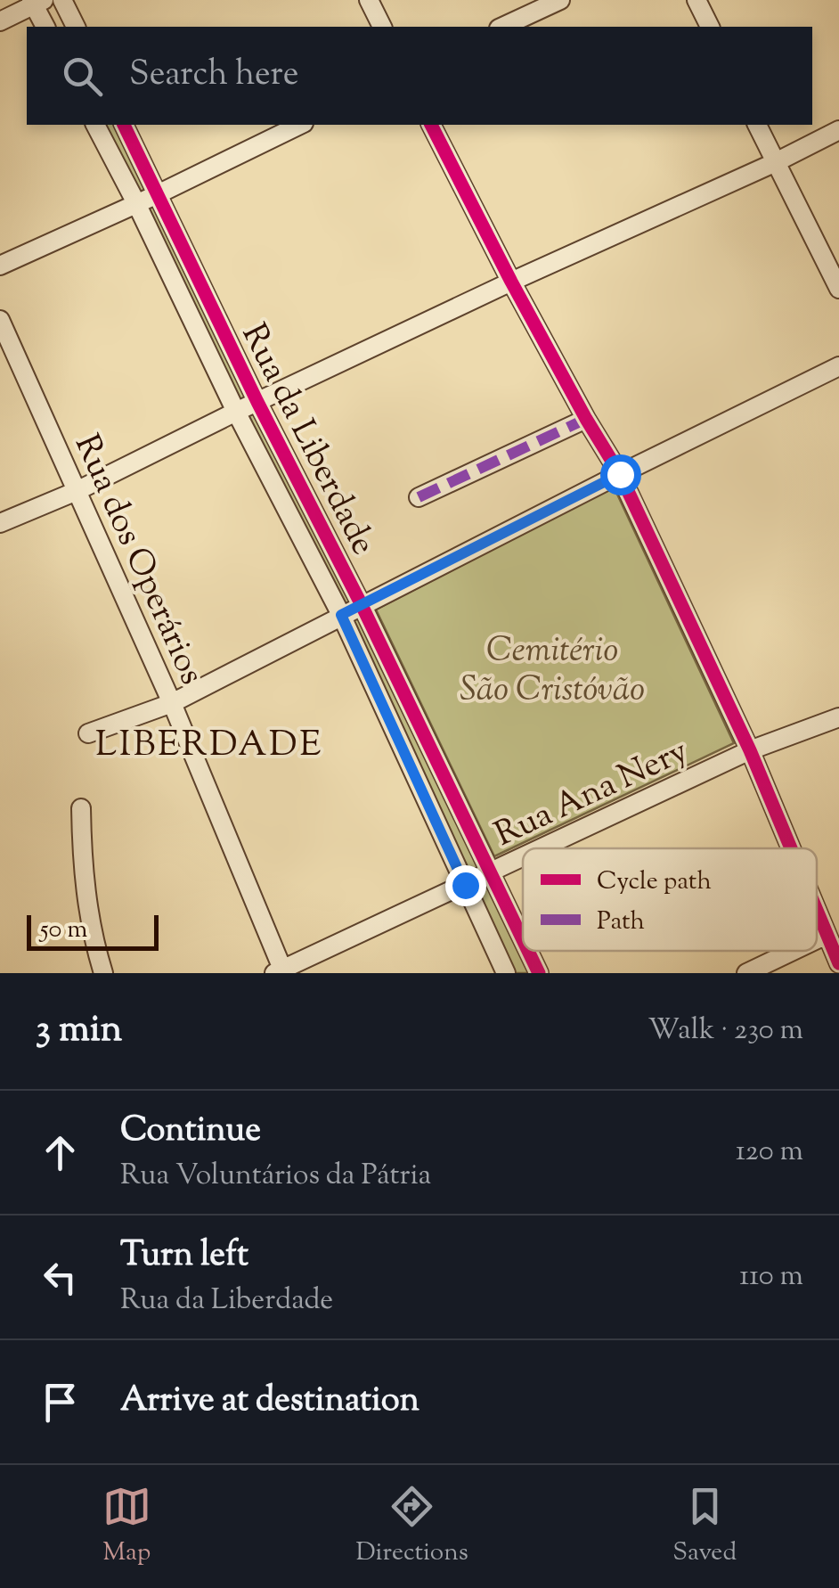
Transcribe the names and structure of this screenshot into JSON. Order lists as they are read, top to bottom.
{
  "streets": {
    "street": ["Rua da Liberdade", "Rua dos Operários", "Rua Ana Nery"]
  },
  "crossings": [
    ["Rua da Liberdade", "Rua Ana Nery"],
    ["Rua dos Operários", "Rua Ana Nery"]
  ],
  "districts": ["LIBERDADE"],
  "parks": ["Cemitério São Cristóvão"],
  "legend": ["Cycle path", "Path"],
  "scale_bar": "50 m",
  "page": {
    "search": "Search here",
    "scale": "50 m",
    "heading": ["3 min", "Walk · 230 m"],
    "list": [
      ["Continue", "Rua Voluntários da Pátria", "120 m"],
      ["Turn left", "Rua da Liberdade", "110 m"],
      "Arrive at destination"
    ],
    "nav": ["Map", "Directions", "Saved"]
  }
}
